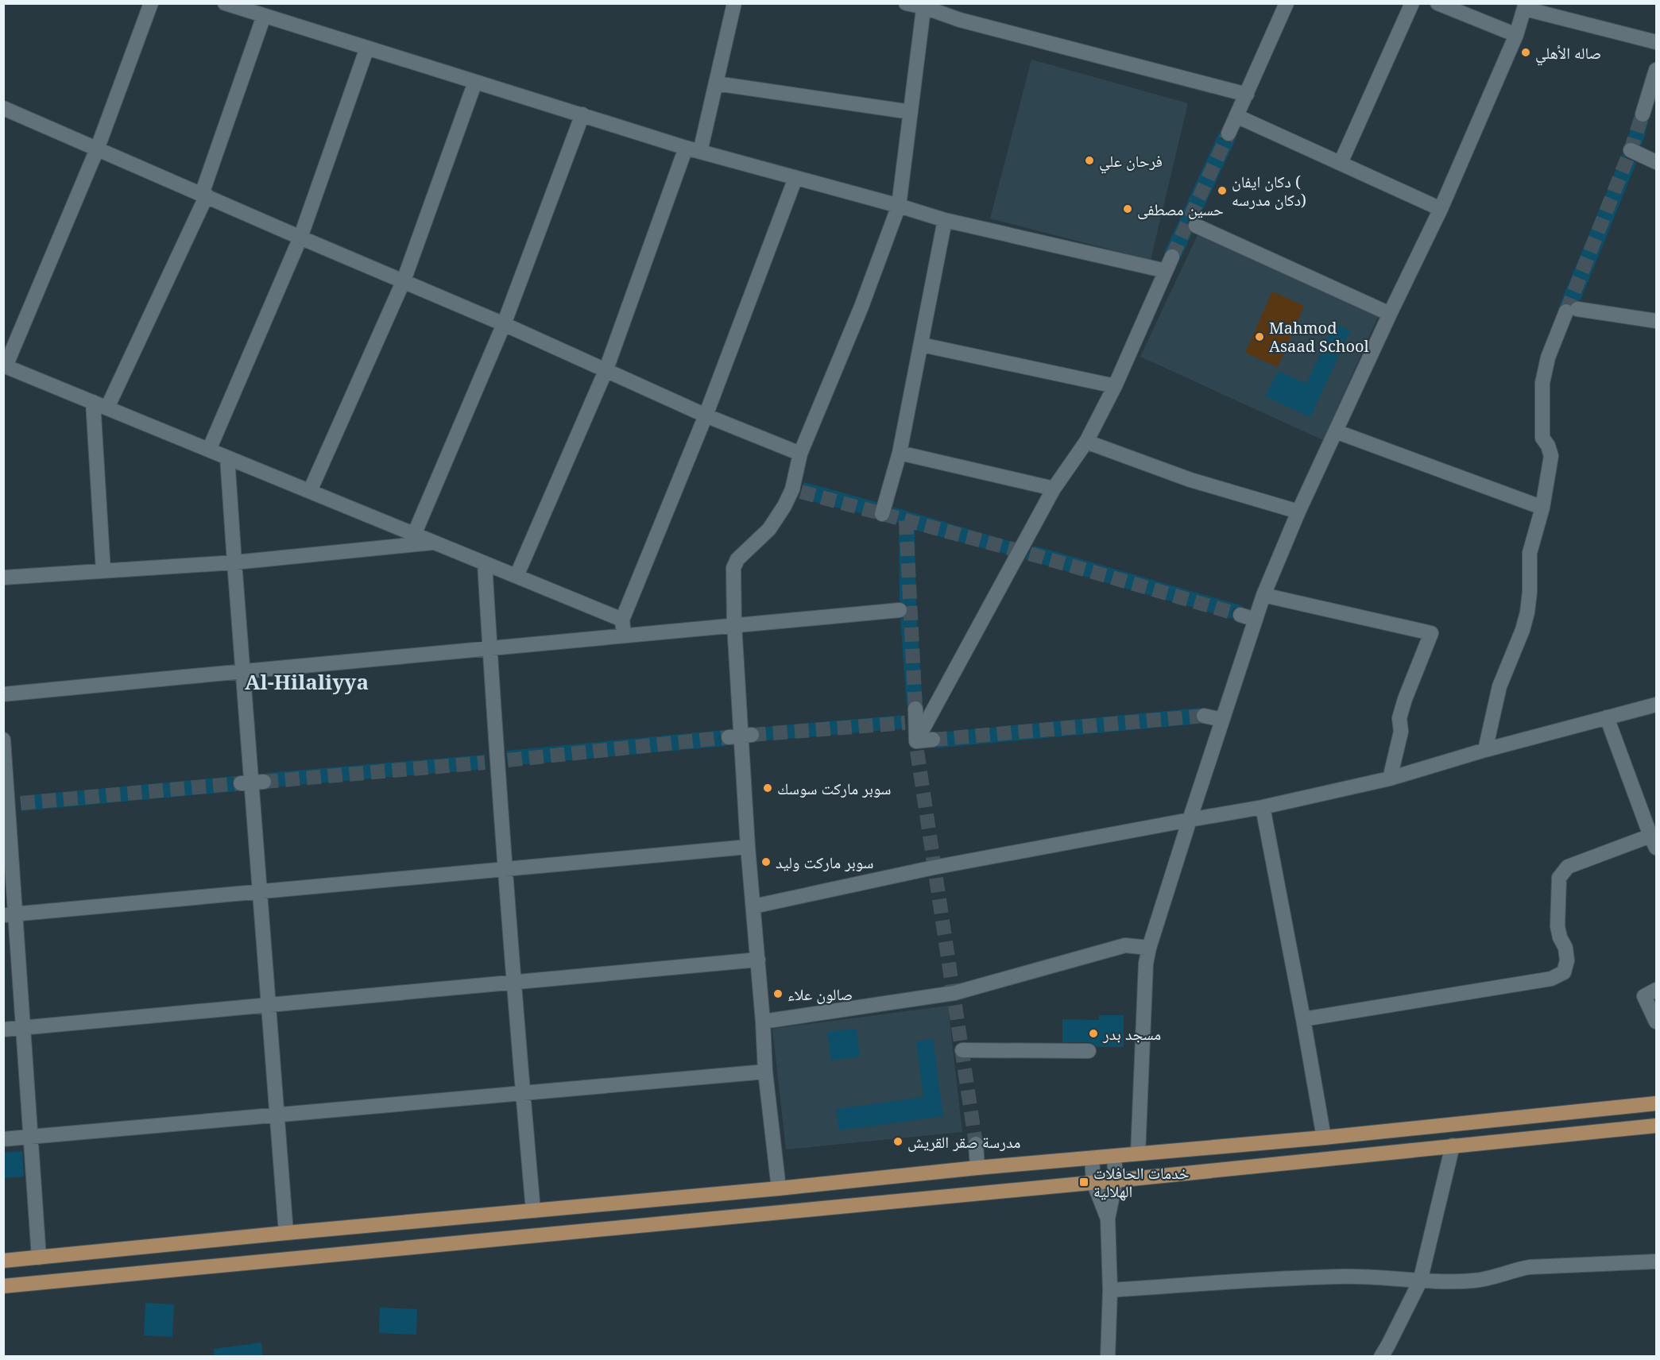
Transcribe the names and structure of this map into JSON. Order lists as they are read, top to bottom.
{
  "districts": ["Al-Hilaliyya"],
  "places": {
    "other": [
      "صاله الأهلي",
      "فرحان علي",
      "دكان ايفان ( دكان مدرسه)",
      "حسين مصطفى",
      "Mahmod Asaad School",
      "سوبر ماركت سوسك",
      "سوبر ماركت وليد",
      "صالون علاء",
      "مسجد بدر",
      "مدرسة صقر القريش"
    ],
    "transit": ["خدمات الحافلات الهلالية"]
  }
}
